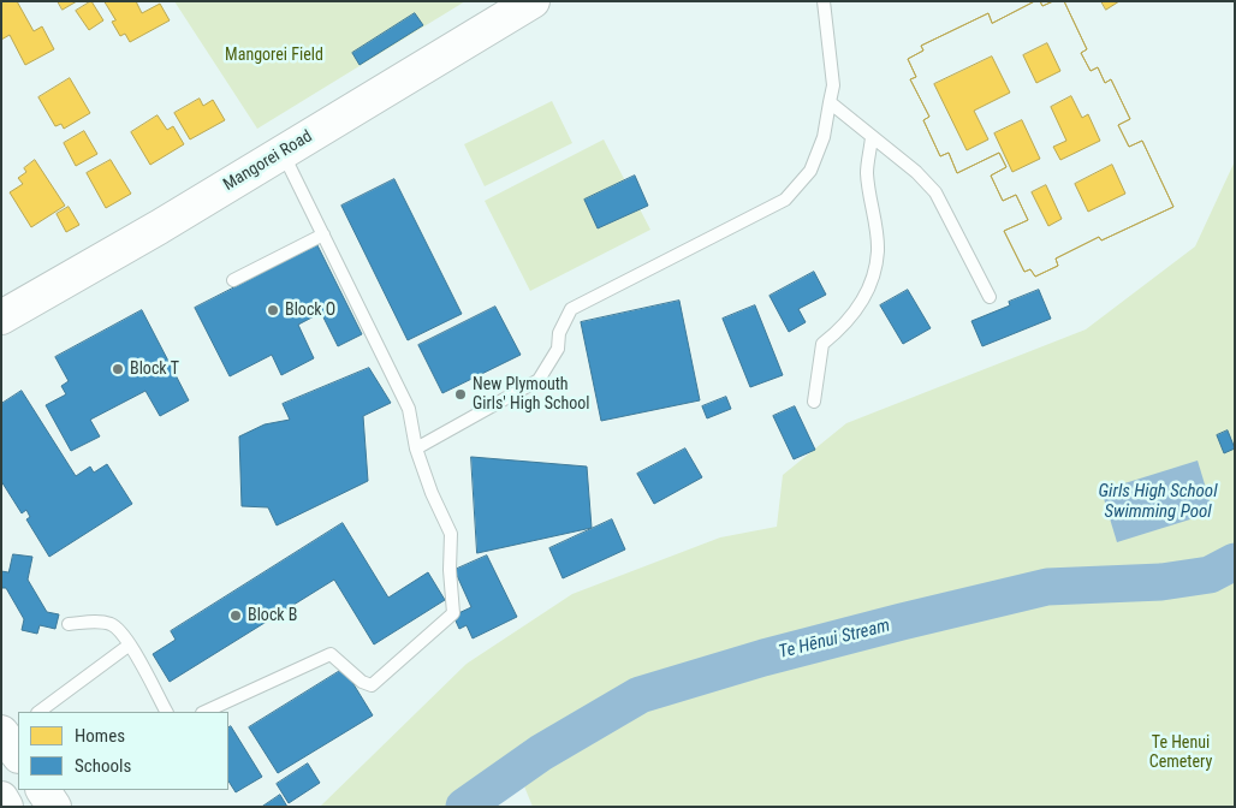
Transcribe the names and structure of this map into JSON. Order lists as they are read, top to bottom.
{
  "streets": {
    "main road": ["Mangorei Road"]
  },
  "water": ["Girls High School Swimming Pool", "Te Hēnui Stream"],
  "parks": ["Mangorei Field", "Te Henui Cemetery"],
  "places": [
    "Block O",
    "Block T",
    "New Plymouth Girls' High School",
    "Block B"
  ],
  "legend": ["Homes", "Schools"]
}
